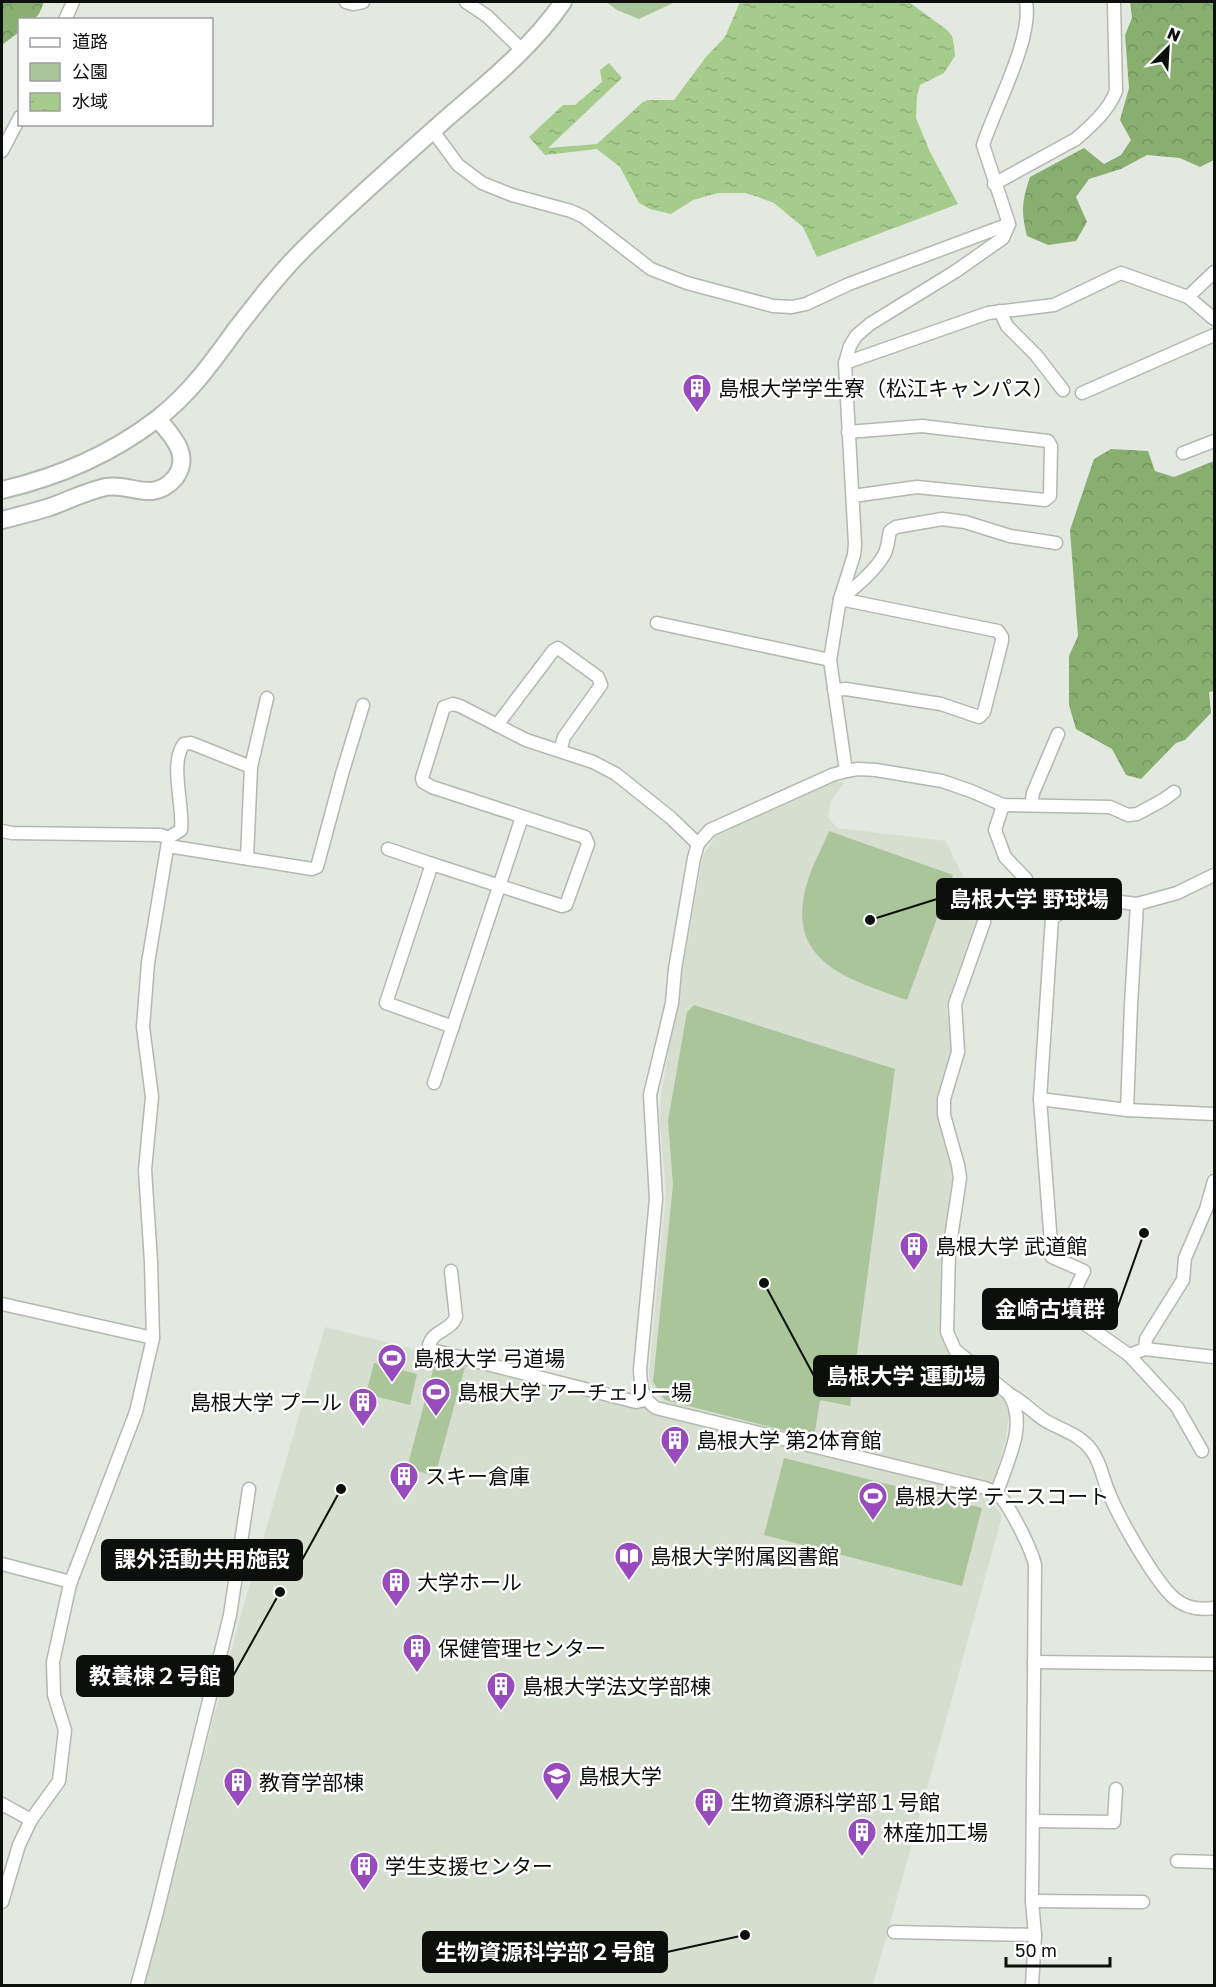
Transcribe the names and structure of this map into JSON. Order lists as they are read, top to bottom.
{
  "places": {
    "building": [
      "島根大学学生寮（松江キャンパス）",
      "島根大学 武道館",
      "島根大学 プール",
      "島根大学 第2体育館",
      "スキー倉庫",
      "大学ホール",
      "保健管理センター",
      "島根大学法文学部棟",
      "教育学部棟",
      "生物資源科学部１号館",
      "林産加工場",
      "学生支援センター"
    ],
    "other": [
      "島根大学 野球場",
      "金崎古墳群",
      "島根大学 運動場",
      "課外活動共用施設",
      "教養棟２号館",
      "生物資源科学部２号館"
    ],
    "sports": ["島根大学 弓道場", "島根大学 アーチェリー場", "島根大学 テニスコート"],
    "library": ["島根大学附属図書館"],
    "school or university": ["島根大学"]
  },
  "legend": ["道路", "公園", "水域"],
  "scale_bar": "50 m",
  "north": "top right"
}
